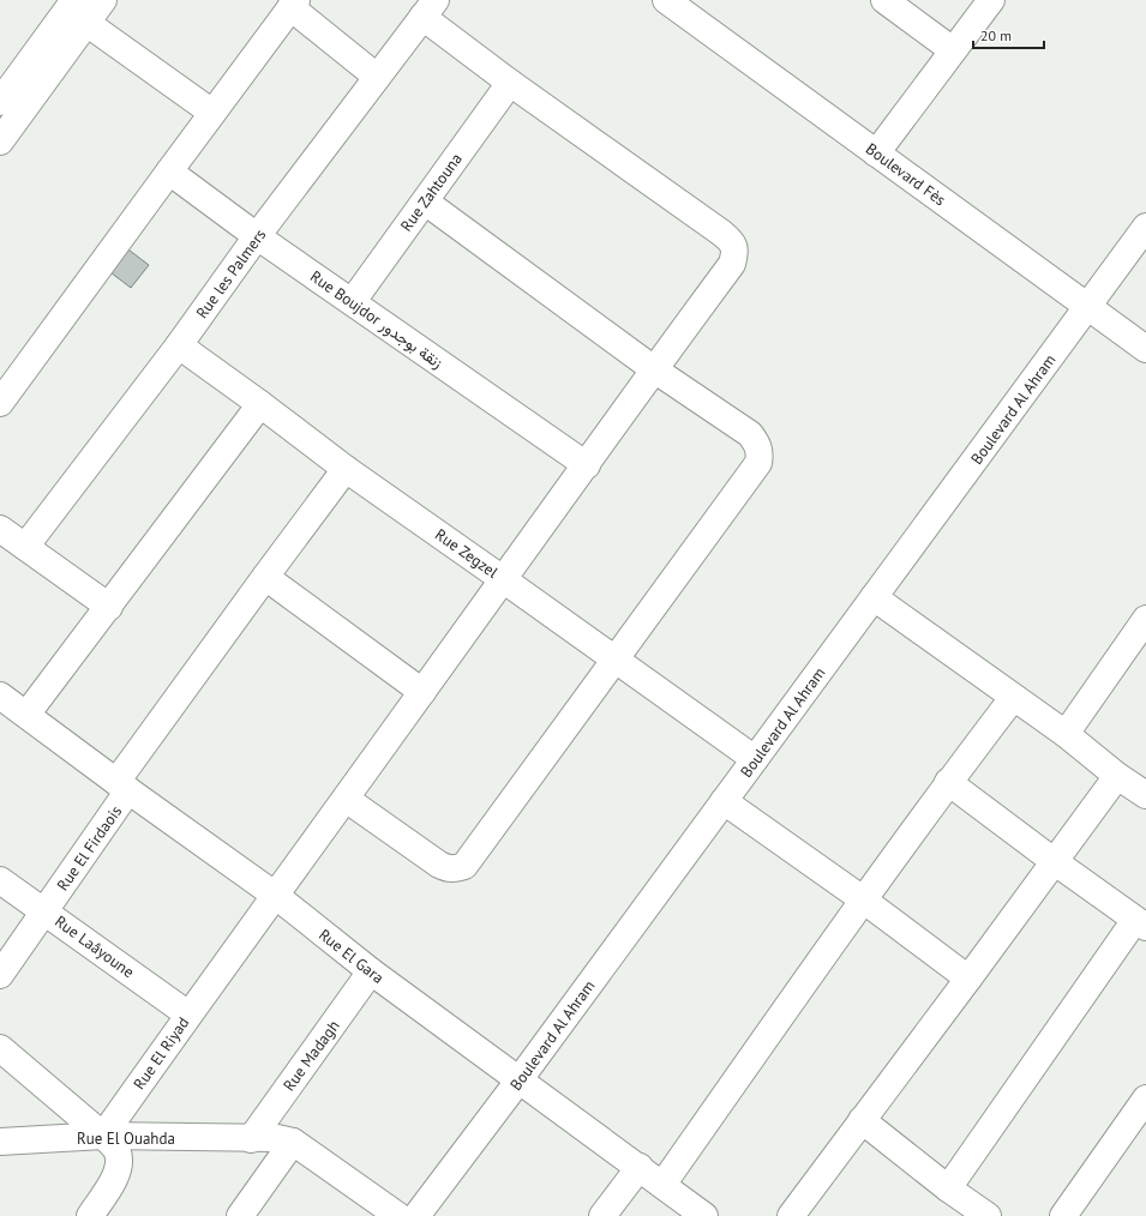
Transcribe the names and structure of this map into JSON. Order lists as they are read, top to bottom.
{
  "streets": {
    "street": [
      "Boulevard Fès",
      "Rue Zahtouna",
      "Rue les Palmers",
      "Rue Boujdor زنقة بوجدور",
      "Boulevard Al Ahram",
      "Rue Zegzel",
      "Rue El Firdaois",
      "Rue Laâyoune",
      "Rue El Gara",
      "Rue El Riyad",
      "Rue Madagh",
      "Rue El Ouahda"
    ]
  },
  "crossings": [
    ["Boulevard Fès", "Boulevard Al Ahram"],
    ["Rue Zahtouna", "Rue Boujdor زنقة بوجدور"],
    ["Rue Zahtouna", "Rue El Riyad"],
    ["Rue les Palmers", "Rue Boujdor زنقة بوجدور"],
    ["Rue les Palmers", "Rue Zegzel"],
    ["Rue Boujdor زنقة بوجدور", "Rue El Riyad"],
    ["Boulevard Al Ahram", "Rue Zegzel"],
    ["Boulevard Al Ahram", "Rue El Gara"],
    ["Rue Zegzel", "Rue El Firdaois"],
    ["Rue Zegzel", "Rue El Riyad"],
    ["Rue El Firdaois", "Rue Laâyoune"],
    ["Rue El Firdaois", "Rue El Gara"],
    ["Rue Laâyoune", "Rue El Riyad"],
    ["Rue El Gara", "Rue El Riyad"],
    ["Rue El Gara", "Rue Madagh"],
    ["Rue El Riyad", "Rue El Ouahda"],
    ["Rue Madagh", "Rue El Ouahda"]
  ],
  "scale_bar": "20 m"
}
